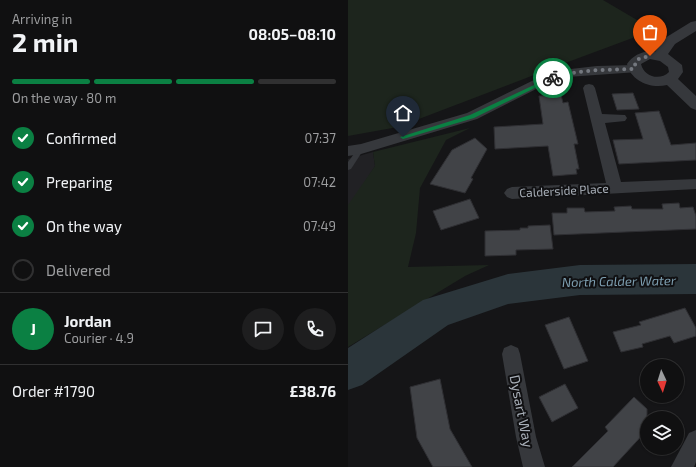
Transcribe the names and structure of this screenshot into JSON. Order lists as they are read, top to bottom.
{
  "streets": {
    "street": ["Calderside Place", "Dysart Way"]
  },
  "water": ["North Calder Water"],
  "north": "bottom",
  "page": {
    "heading": ["2 min", "Arriving in", "08:05–08:10"],
    "panel": [
      "Jordan",
      "Courier · 4.9",
      "Order #1790",
      "£38.76"
    ],
    "bar": "On the way · 80 m",
    "list": [
      ["Confirmed", "07:37"],
      ["Preparing", "07:42"],
      ["On the way", "07:49"],
      "Delivered"
    ],
    "round": "J"
  }
}
